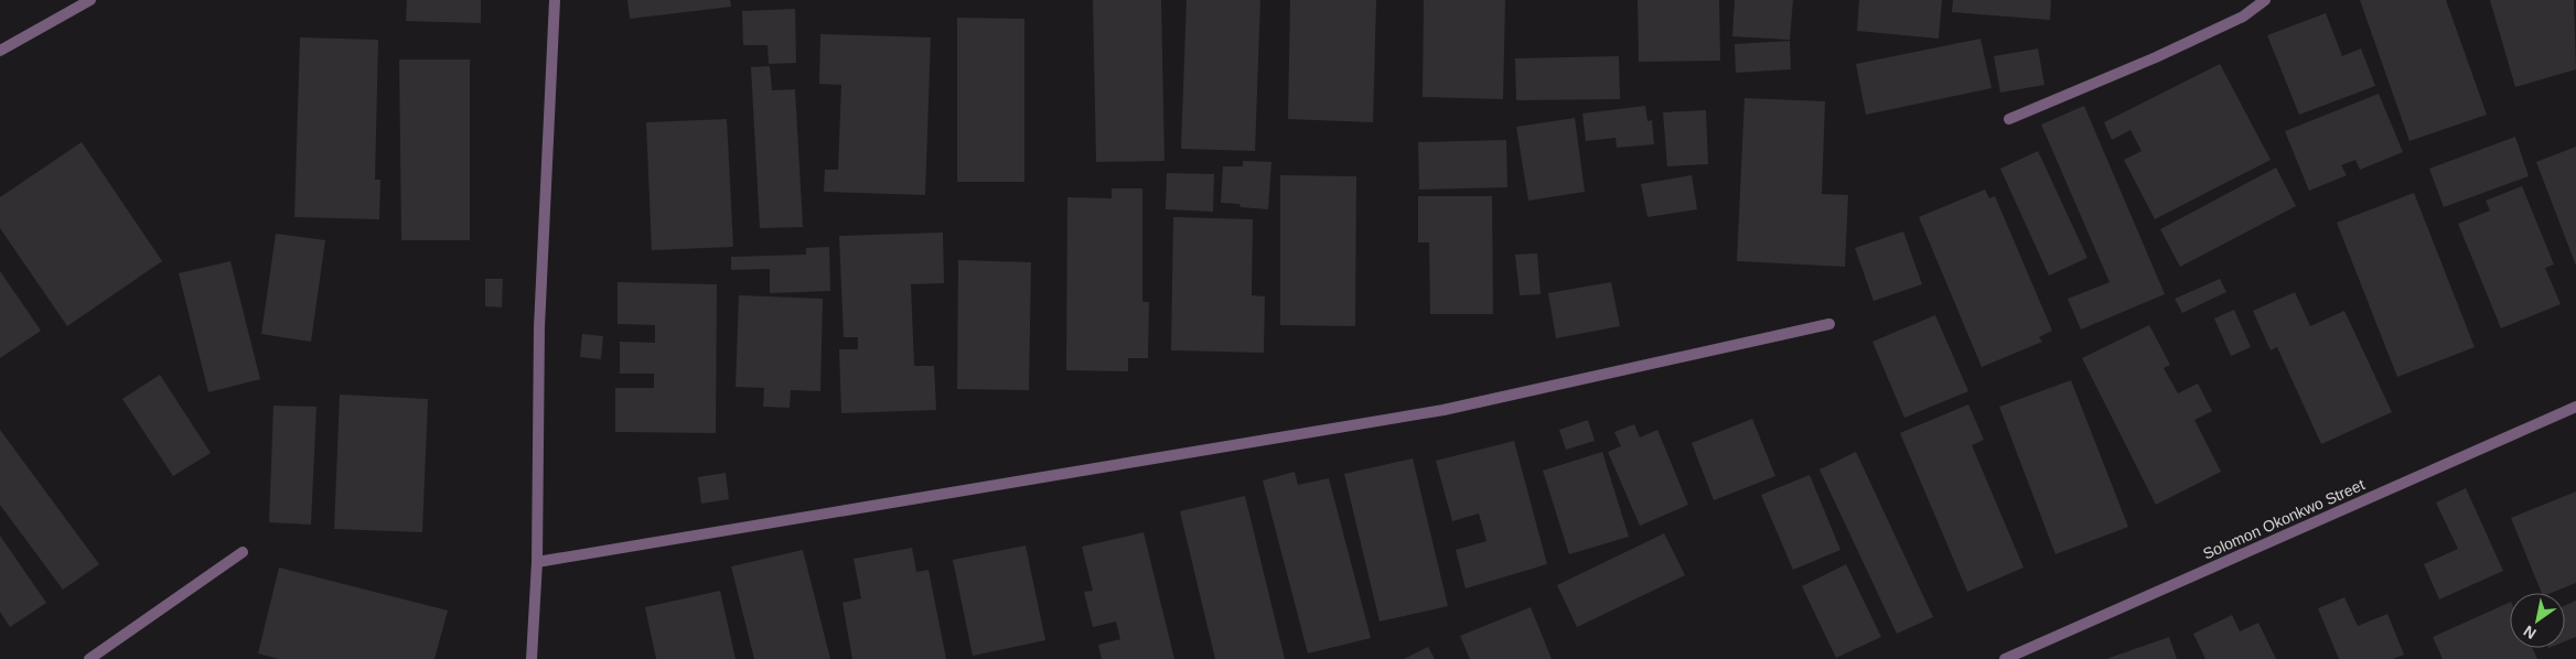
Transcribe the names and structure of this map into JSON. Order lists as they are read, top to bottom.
{
  "streets": {
    "street": ["Solomon Okonkwo Street"]
  },
  "north": "bottom left"
}
